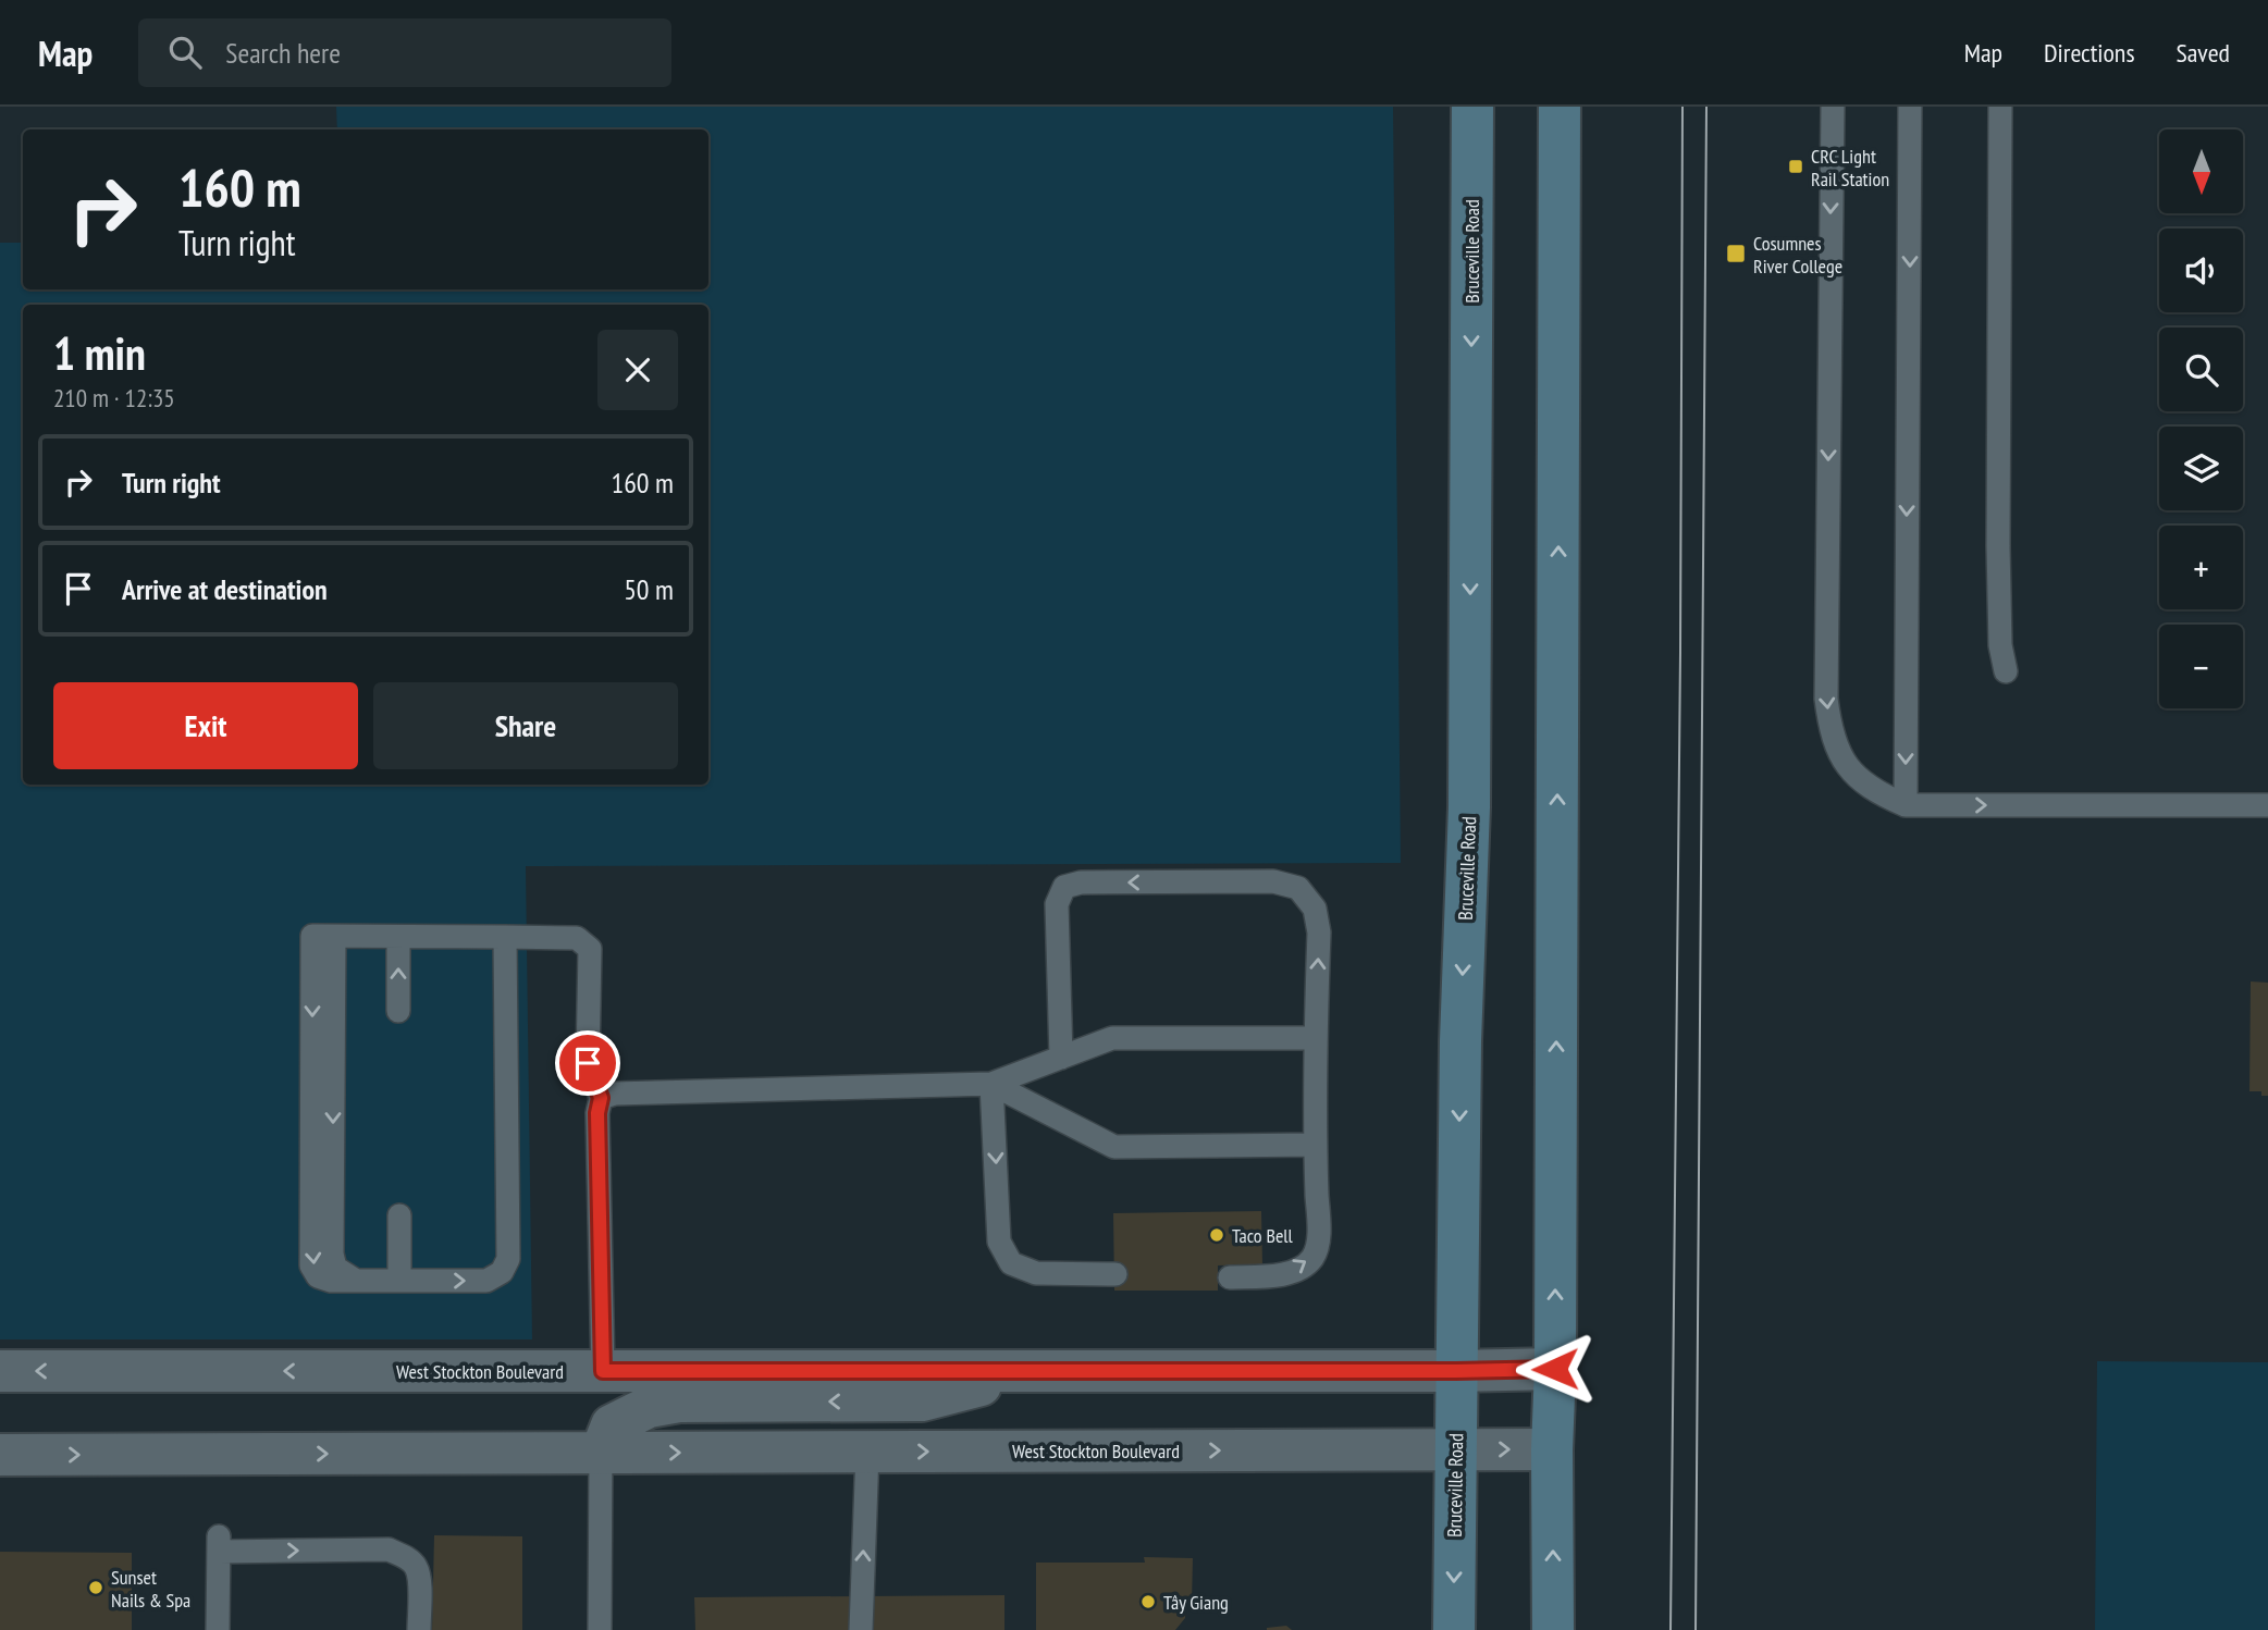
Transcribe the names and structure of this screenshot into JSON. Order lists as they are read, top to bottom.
{
  "streets": {
    "main road": ["Bruceville Road"],
    "street": ["West Stockton Boulevard"]
  },
  "crossings": [
    ["Bruceville Road", "West Stockton Boulevard"]
  ],
  "places": {
    "transit": ["CRC Light Rail Station", "Cosumnes River College"],
    "other": ["Taco Bell", "Sunset Nails & Spa", "Tây Giang"]
  },
  "north": "bottom",
  "page": {
    "header": "Map",
    "search": "Search here",
    "nav": ["Map", "Directions", "Saved"],
    "map_buttons": ["+", "−"],
    "turn": ["160 m", "Turn right"],
    "heading": ["1 min", "210 m · 12:35"],
    "list": [
      {
        "name": "Turn right",
        "value": "160 m"
      },
      {
        "name": "Arrive at destination",
        "value": "50 m"
      }
    ],
    "buttons": ["Exit", "Share"]
  }
}
